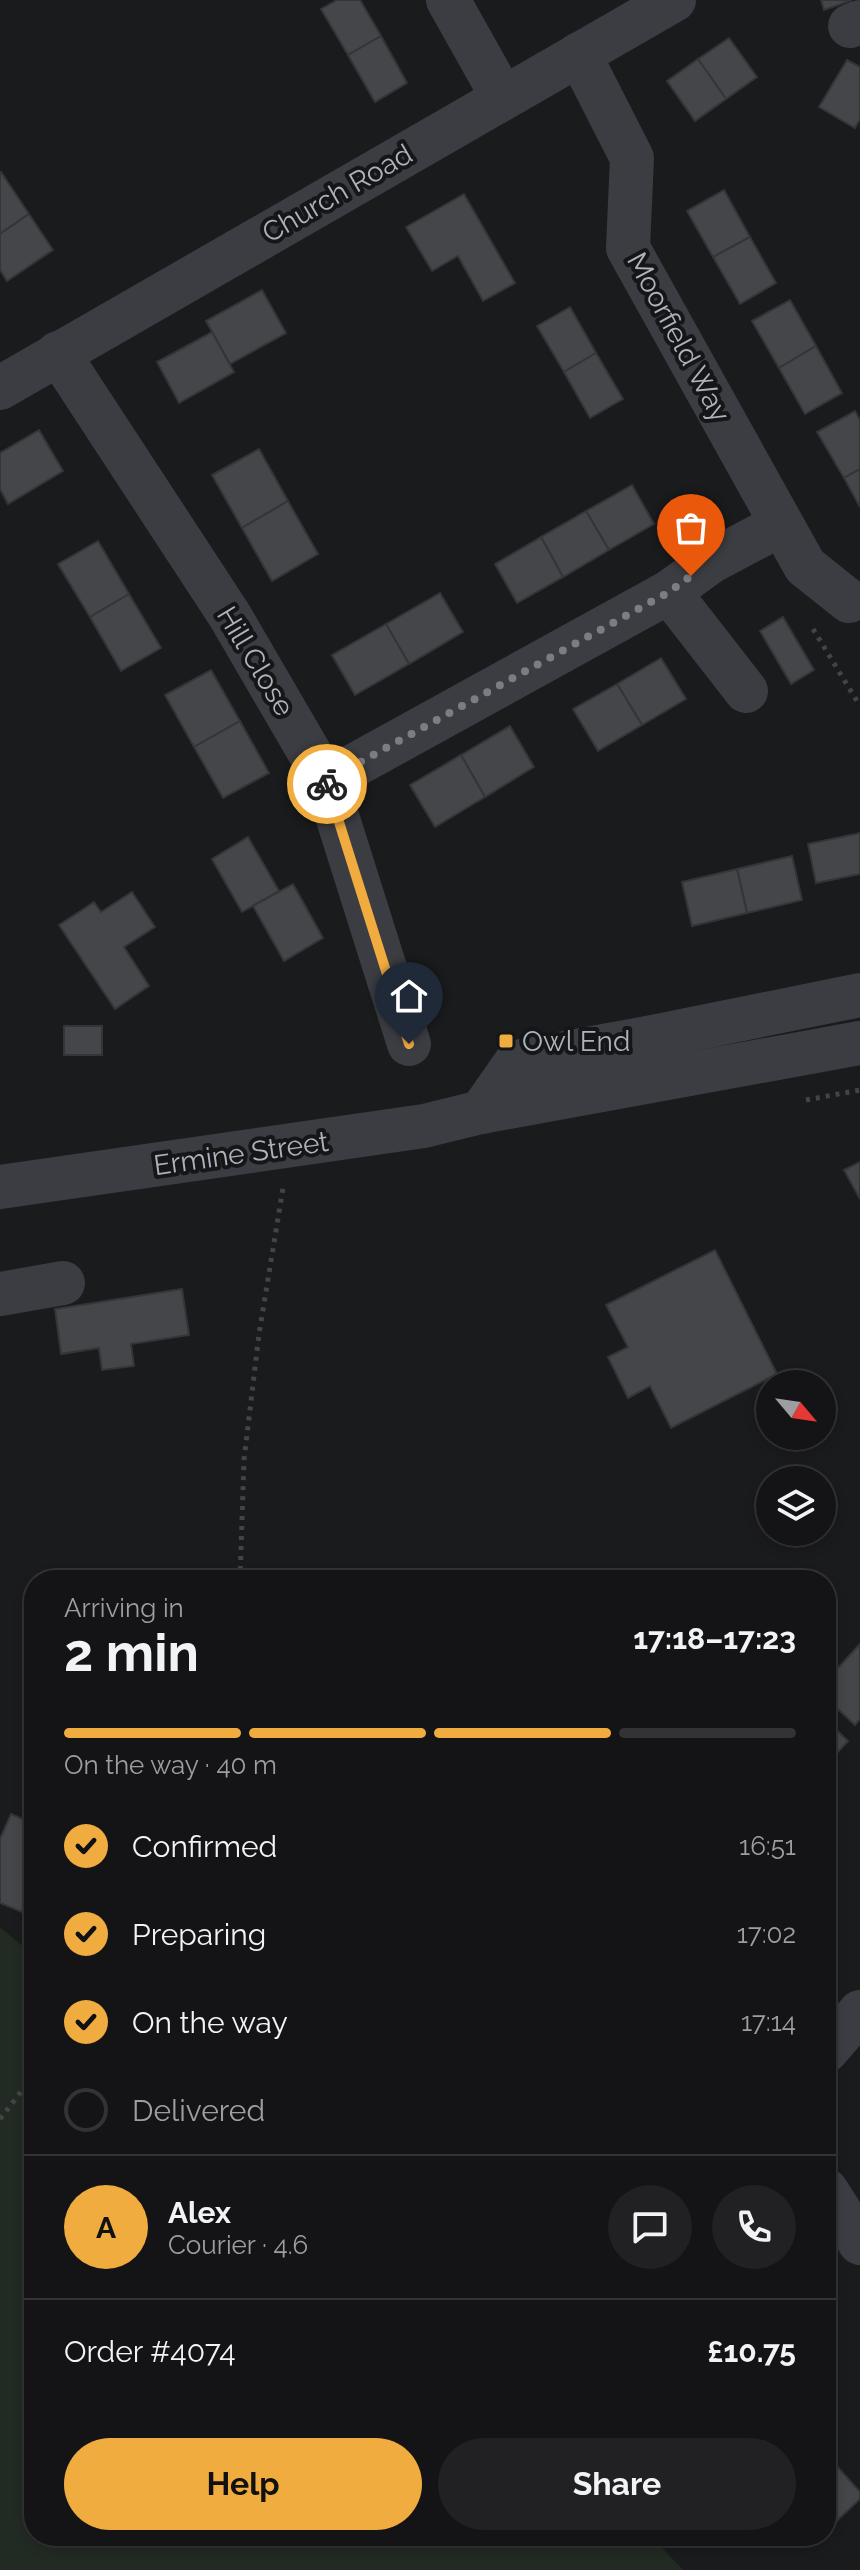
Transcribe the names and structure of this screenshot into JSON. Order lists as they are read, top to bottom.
{
  "streets": {
    "street": [
      "Church Road",
      "Moorfield Way",
      "Hill Close",
      "Ermine Street"
    ]
  },
  "crossings": [
    ["Church Road", "Moorfield Way"],
    ["Church Road", "Hill Close"]
  ],
  "places": {
    "transit": ["Owl End"]
  },
  "north": "bottom right",
  "page": {
    "heading": ["2 min", "Arriving in", "17:18–17:23"],
    "panel": [
      "Alex",
      "Courier · 4.6",
      "Order #4074",
      "£10.75"
    ],
    "bar": "On the way · 40 m",
    "list": [
      ["Confirmed", "16:51"],
      ["Preparing", "17:02"],
      ["On the way", "17:14"],
      "Delivered"
    ],
    "round": "A",
    "buttons": ["Help", "Share"]
  }
}
